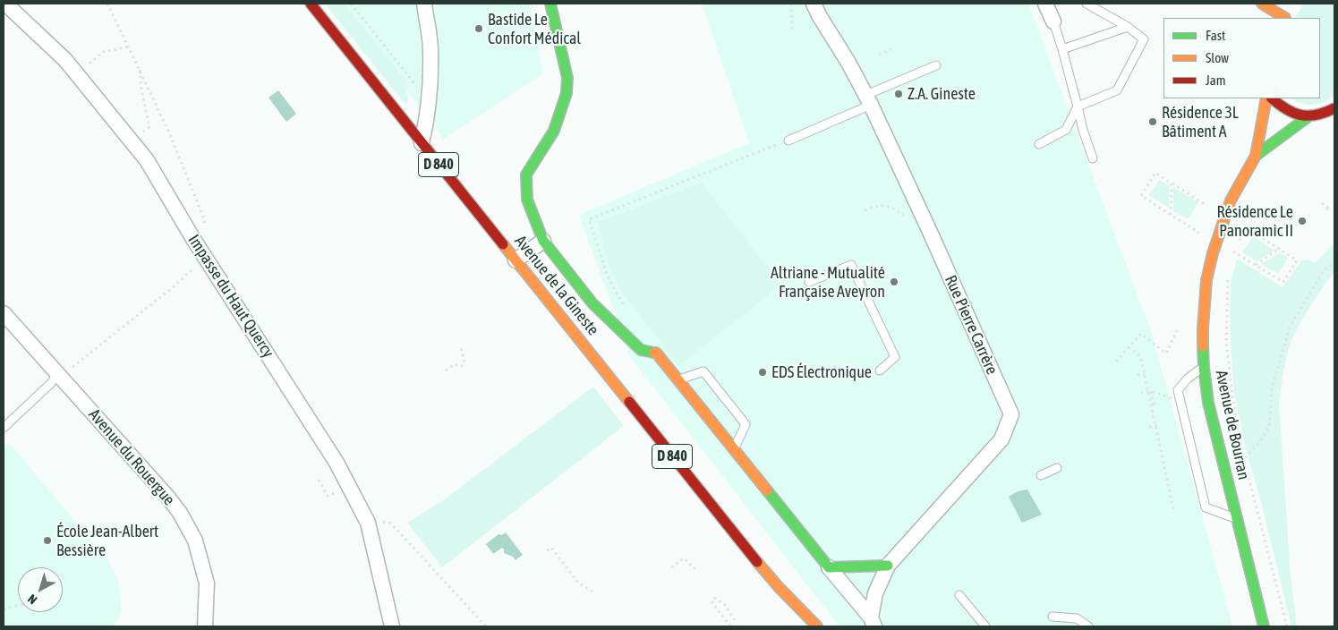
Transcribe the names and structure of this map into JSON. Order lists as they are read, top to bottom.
{
  "streets": {
    "main road": ["D 840", "Avenue de la Gineste", "Avenue de Bourran"],
    "street": ["Impasse du Haut Quercy", "Rue Pierre Carrère", "Avenue du Rouergue"]
  },
  "places": [
    "Bastide Le Confort Médical",
    "Z.A. Gineste",
    "Résidence 3L Bâtiment A",
    "Résidence Le Panoramic II",
    "Altriane - Mutualité Française Aveyron",
    "EDS Électronique",
    "École Jean-Albert Bessière"
  ],
  "legend": ["Fast", "Slow", "Jam"],
  "north": "bottom left"
}
